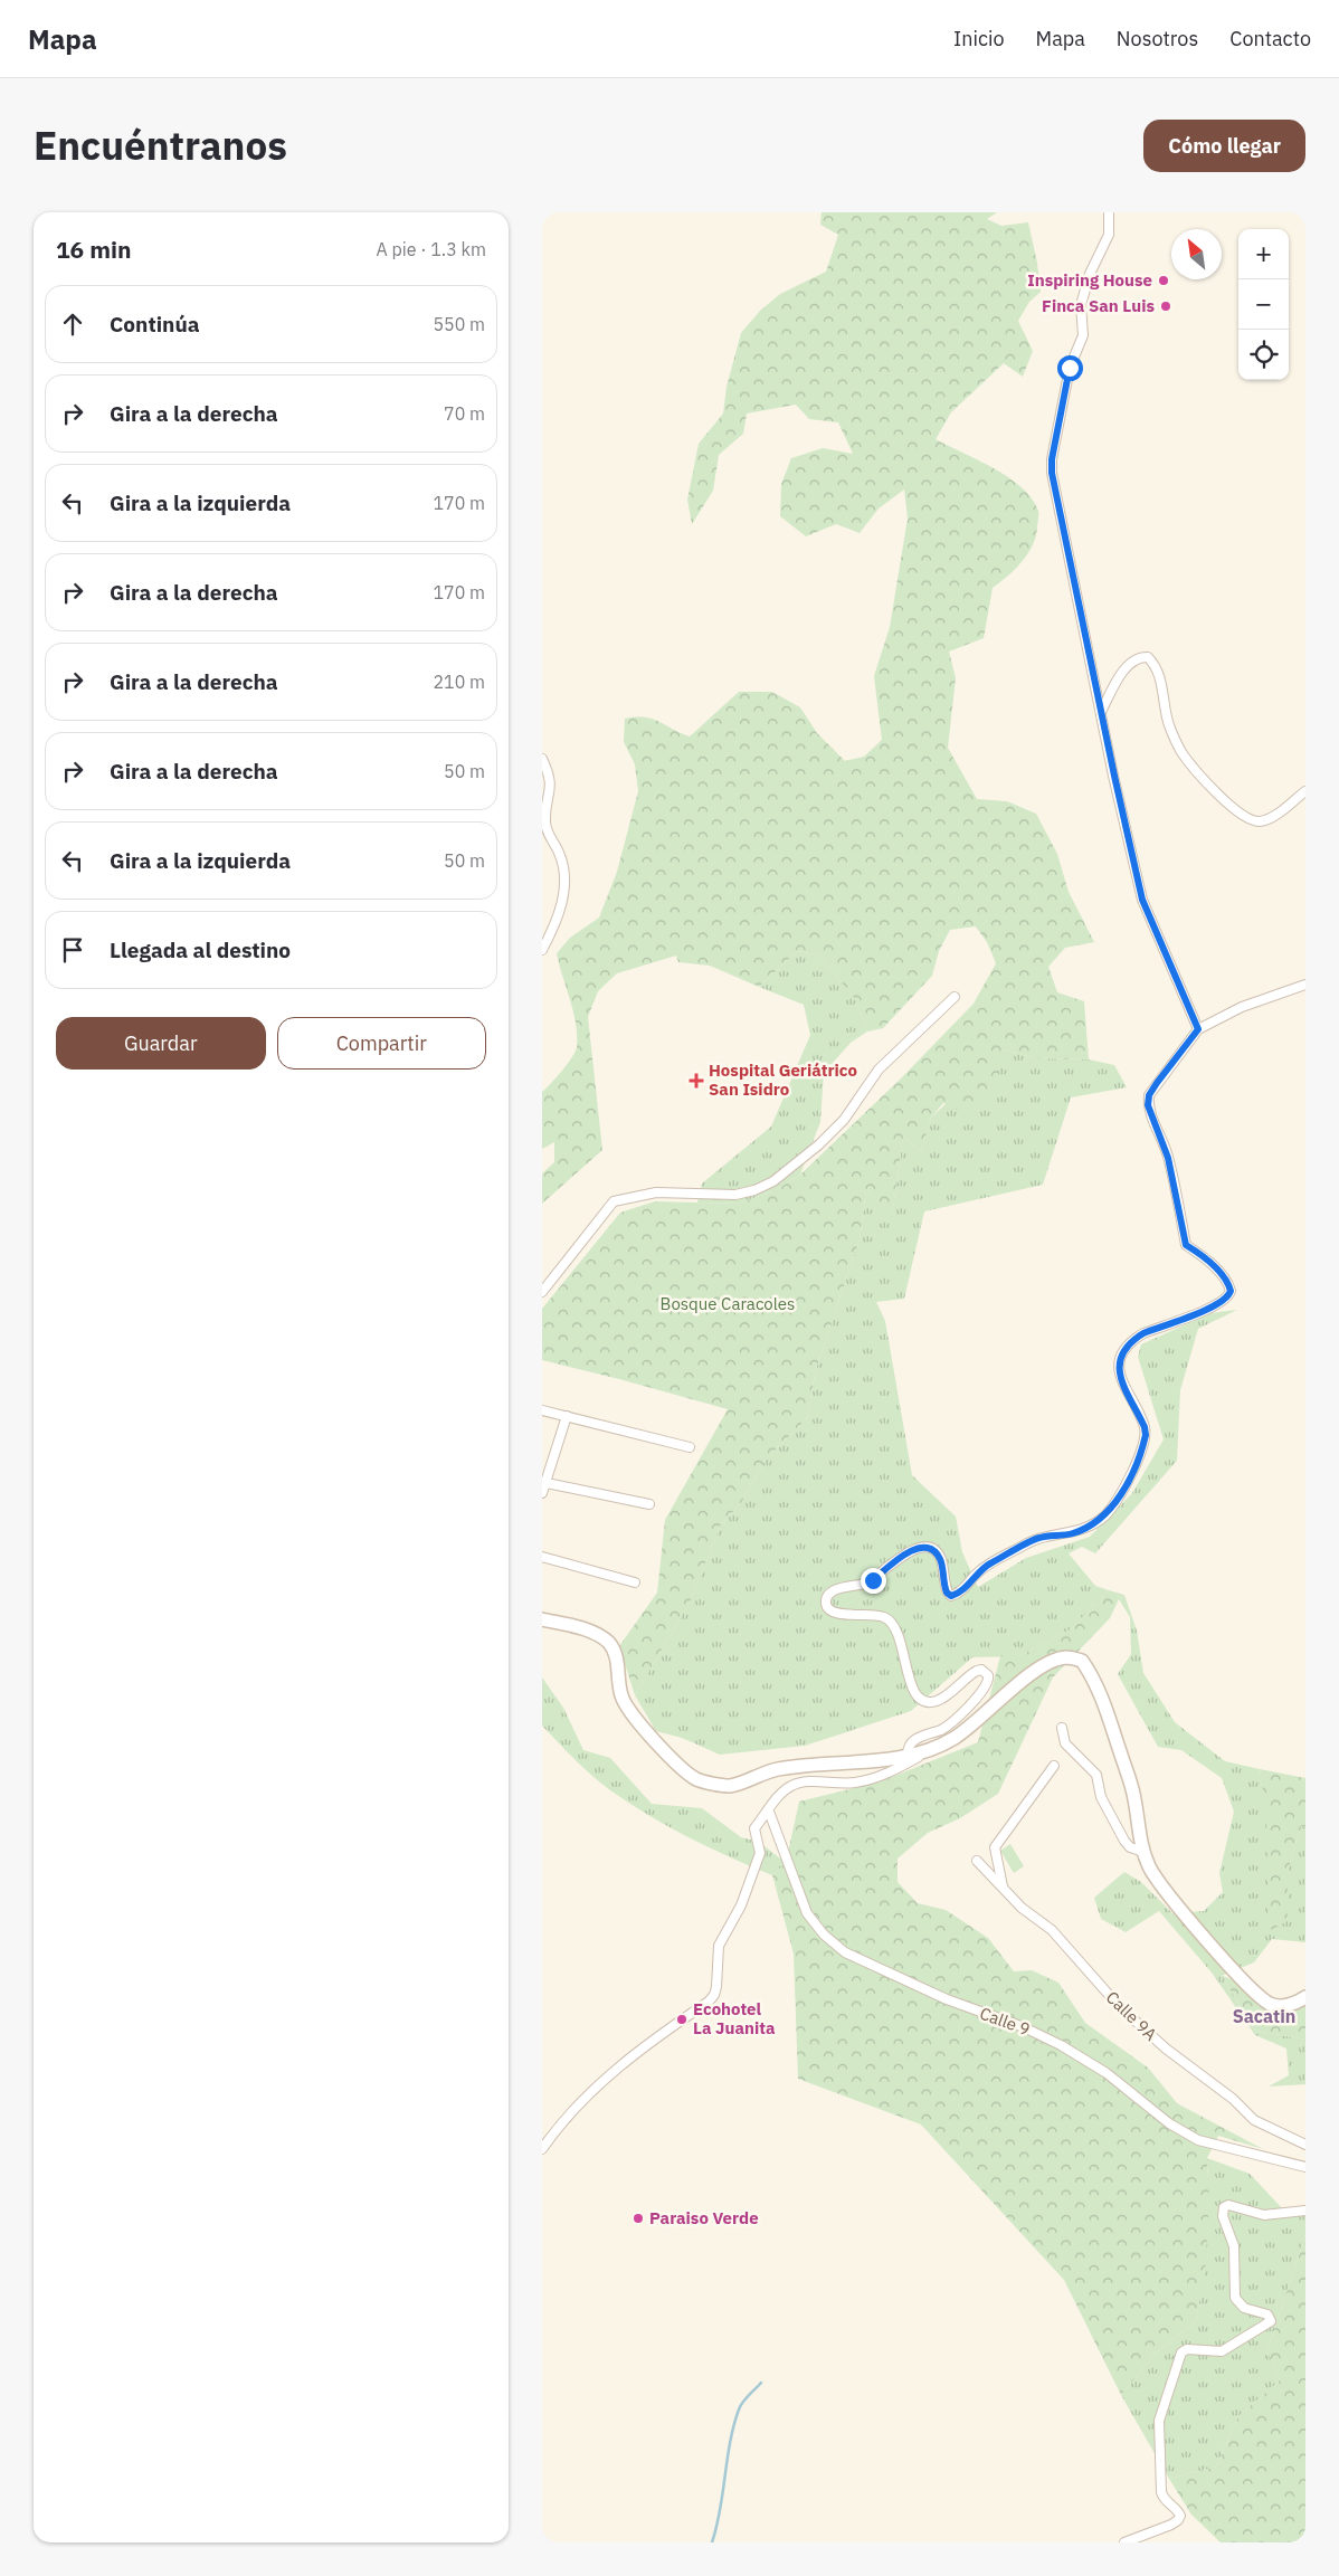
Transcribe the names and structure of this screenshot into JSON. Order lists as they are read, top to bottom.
{
  "streets": {
    "street": ["Calle 9A", "Calle 9"]
  },
  "districts": ["Sacatin"],
  "parks": ["Bosque Caracoles"],
  "places": {
    "other": [
      "Inspiring House",
      "Finca San Luis",
      "Ecohotel La Juanita",
      "Paraiso Verde"
    ],
    "health": ["Hospital Geriátrico San Isidro"]
  },
  "north": "top left",
  "page": {
    "header": "Mapa",
    "nav": [
      "Inicio",
      "Mapa",
      "Nosotros",
      "Contacto"
    ],
    "title": "Encuéntranos",
    "buttons": [
      "Cómo llegar",
      ["Guardar", "Compartir"]
    ],
    "heading": ["16 min", "A pie · 1.3 km"],
    "map_buttons": ["+", "−"],
    "list": [
      ["Continúa", "550 m"],
      ["Gira a la derecha", "70 m"],
      ["Gira a la izquierda", "170 m"],
      ["Gira a la derecha", "170 m"],
      ["Gira a la derecha", "210 m"],
      ["Gira a la derecha", "50 m"],
      ["Gira a la izquierda", "50 m"],
      "Llegada al destino"
    ]
  }
}
